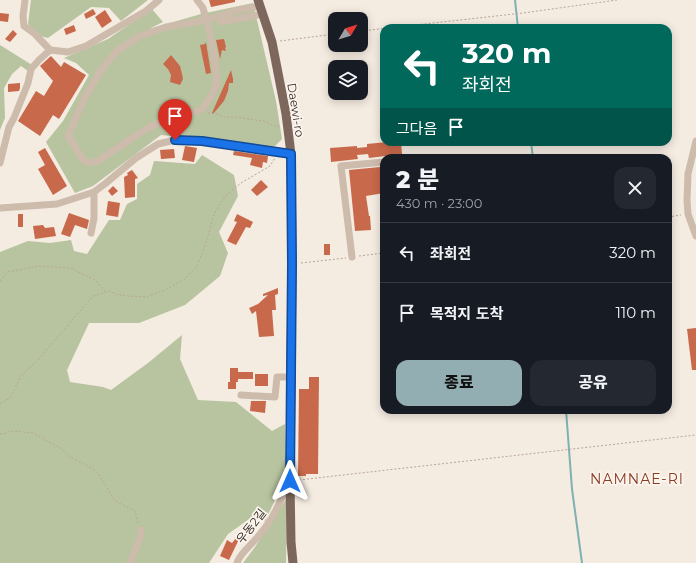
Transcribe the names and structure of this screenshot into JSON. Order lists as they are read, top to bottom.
{
  "streets": {
    "main road": ["Daewi-ro"],
    "street": ["우동2길"]
  },
  "crossings": [
    ["Daewi-ro", "우동2길"]
  ],
  "districts": ["NAMNAE-RI"],
  "north": "top right",
  "page": {
    "turn": ["320 m", "좌회전"],
    "then": "그다음",
    "heading": ["2 분", "430 m · 23:00"],
    "list": [
      {
        "name": "좌회전",
        "value": "320 m"
      },
      {
        "name": "목적지 도착",
        "value": "110 m"
      }
    ],
    "buttons": ["종료", "공유"]
  }
}
